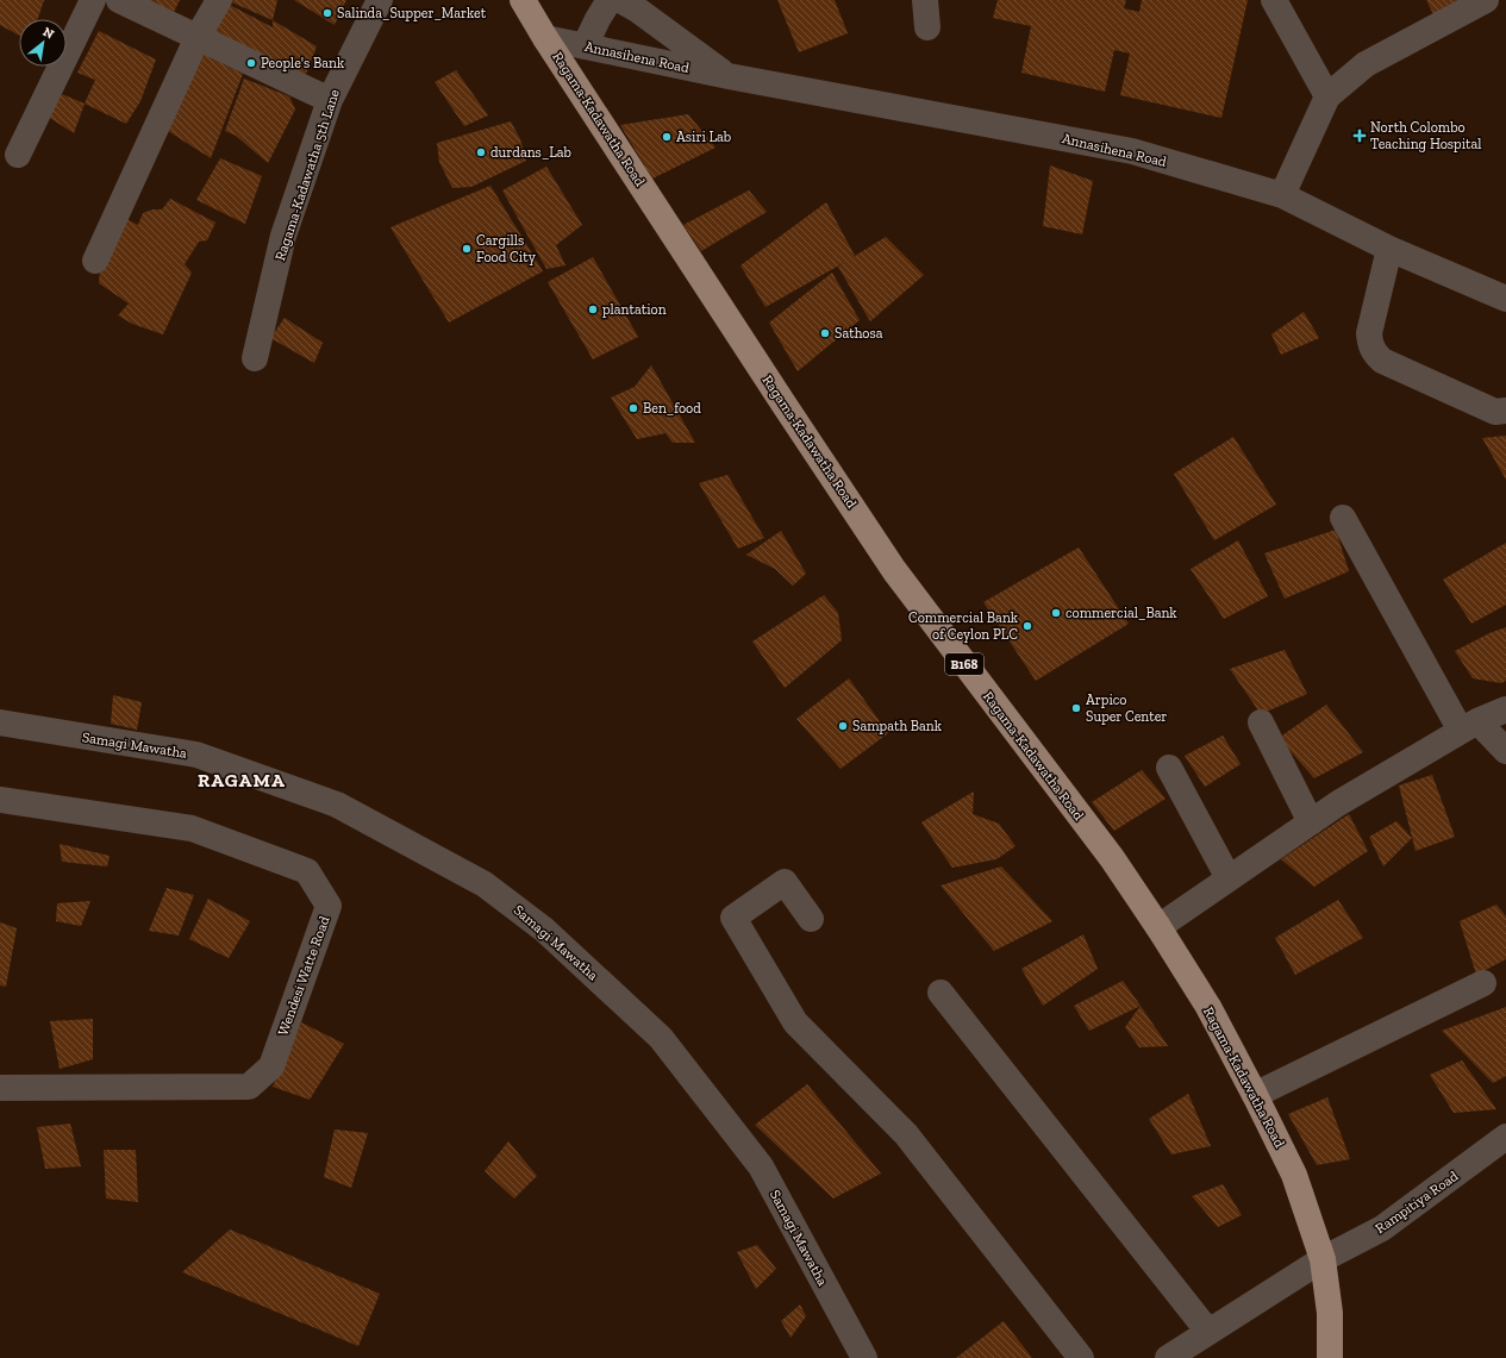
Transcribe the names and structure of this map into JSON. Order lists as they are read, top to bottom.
{
  "streets": {
    "main road": ["Ragama-Kadawatha Road", "B168"],
    "street": [
      "Annasihena Road",
      "Ragama-Kadawatha 5th Lane",
      "Samagi Mawatha",
      "Wendesi Watte Road",
      "Rampitiya Road"
    ]
  },
  "crossings": [
    ["Annasihena Road", "Ragama-Kadawatha Road"],
    ["Ragama-Kadawatha Road", "Rampitiya Road"]
  ],
  "districts": ["RAGAMA"],
  "places": {
    "other": [
      "Salinda_Supper_Market",
      "People's Bank",
      "Asiri Lab",
      "durdans_Lab",
      "Cargills Food City",
      "plantation",
      "Sathosa",
      "Ben_food",
      "commercial_Bank",
      "Commercial Bank of Ceylon PLC",
      "Arpico Super Center",
      "Sampath Bank"
    ],
    "health": ["North Colombo Teaching Hospital"]
  },
  "north": "top right"
}
